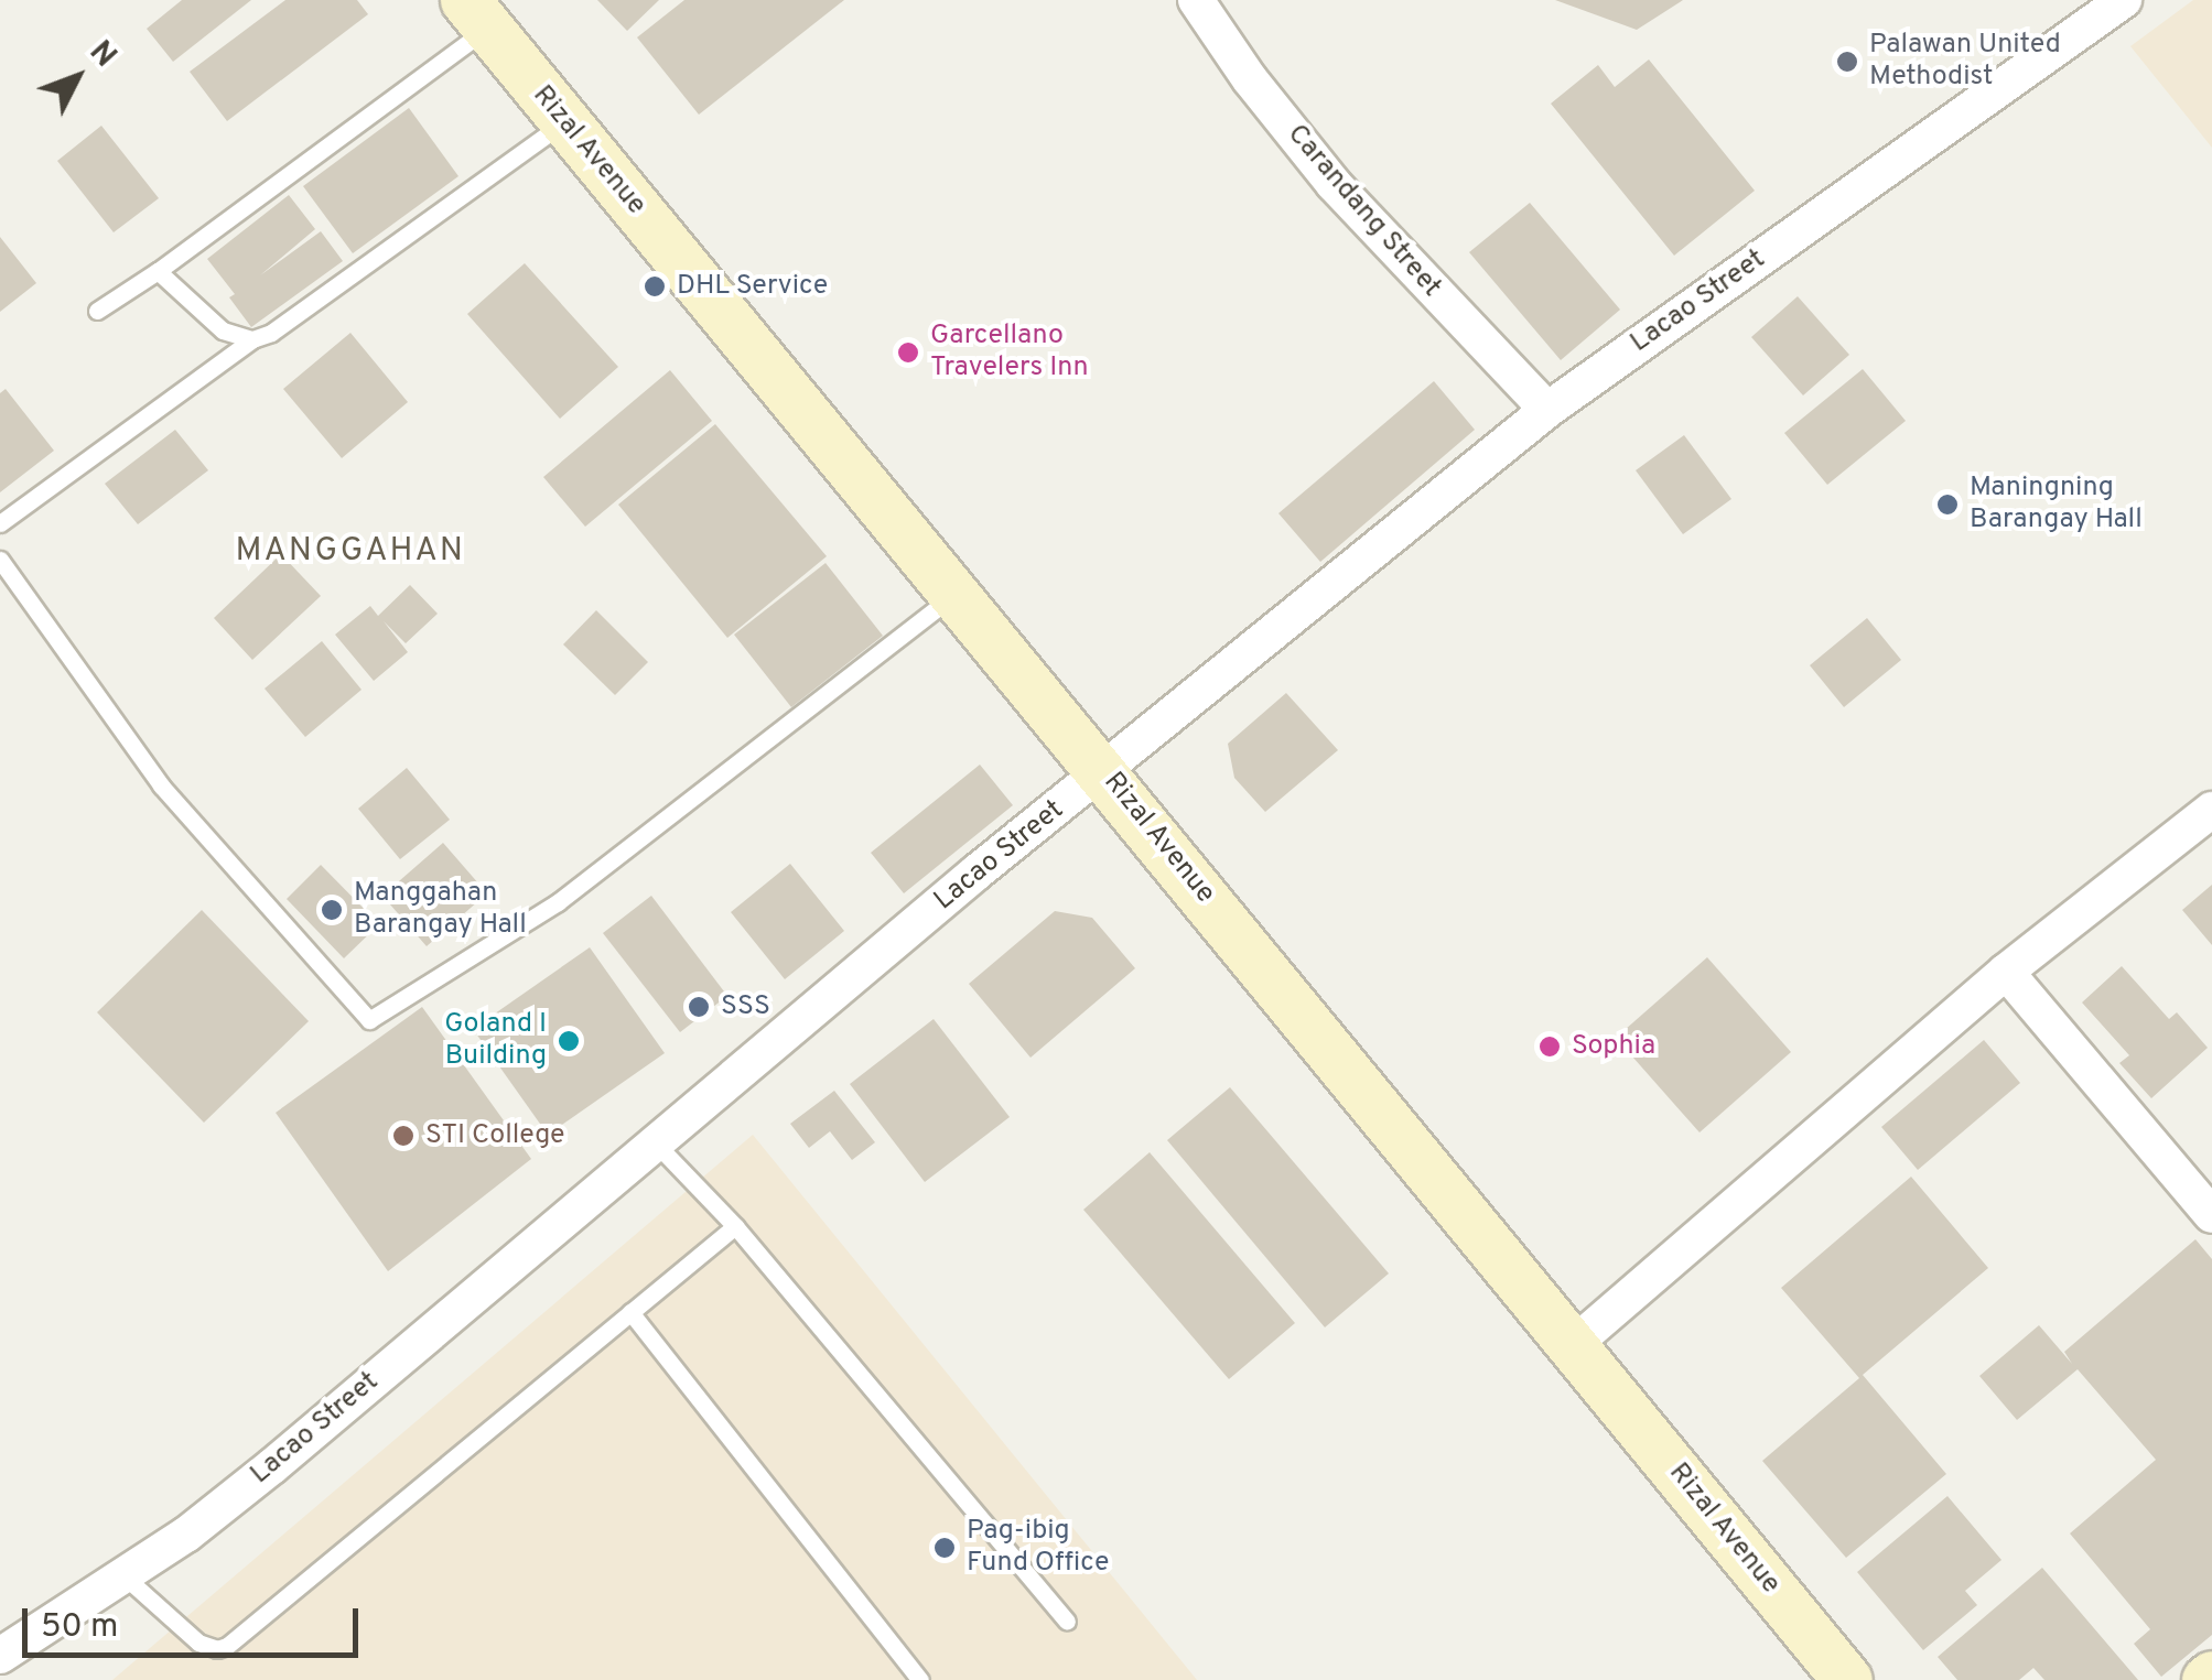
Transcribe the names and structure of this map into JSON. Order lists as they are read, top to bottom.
{
  "streets": {
    "main road": ["Rizal Avenue"],
    "street": ["Carandang Street", "Lacao Street"]
  },
  "crossings": [
    ["Rizal Avenue", "Lacao Street"],
    ["Carandang Street", "Lacao Street"]
  ],
  "districts": ["MANGGAHAN"],
  "places": [
    "Palawan United Methodist",
    "DHL Service",
    "Garcellano Travelers Inn",
    "Maningning Barangay Hall",
    "Manggahan Barangay Hall",
    "SSS",
    "Goland I Building",
    "Sophia",
    "STI College",
    "Pag-ibig Fund Office"
  ],
  "scale_bar": "50 m",
  "north": "top right"
}
